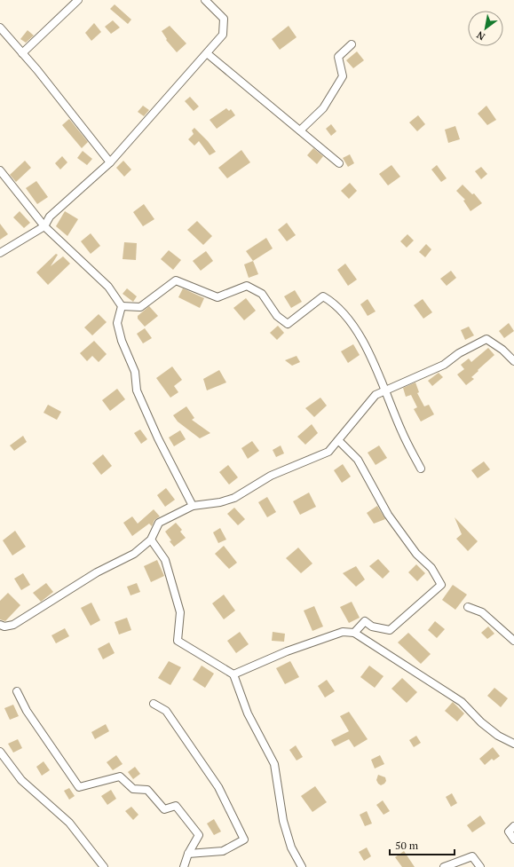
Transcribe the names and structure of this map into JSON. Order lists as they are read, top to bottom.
{
  "scale_bar": "50 m",
  "north": "bottom left"
}
